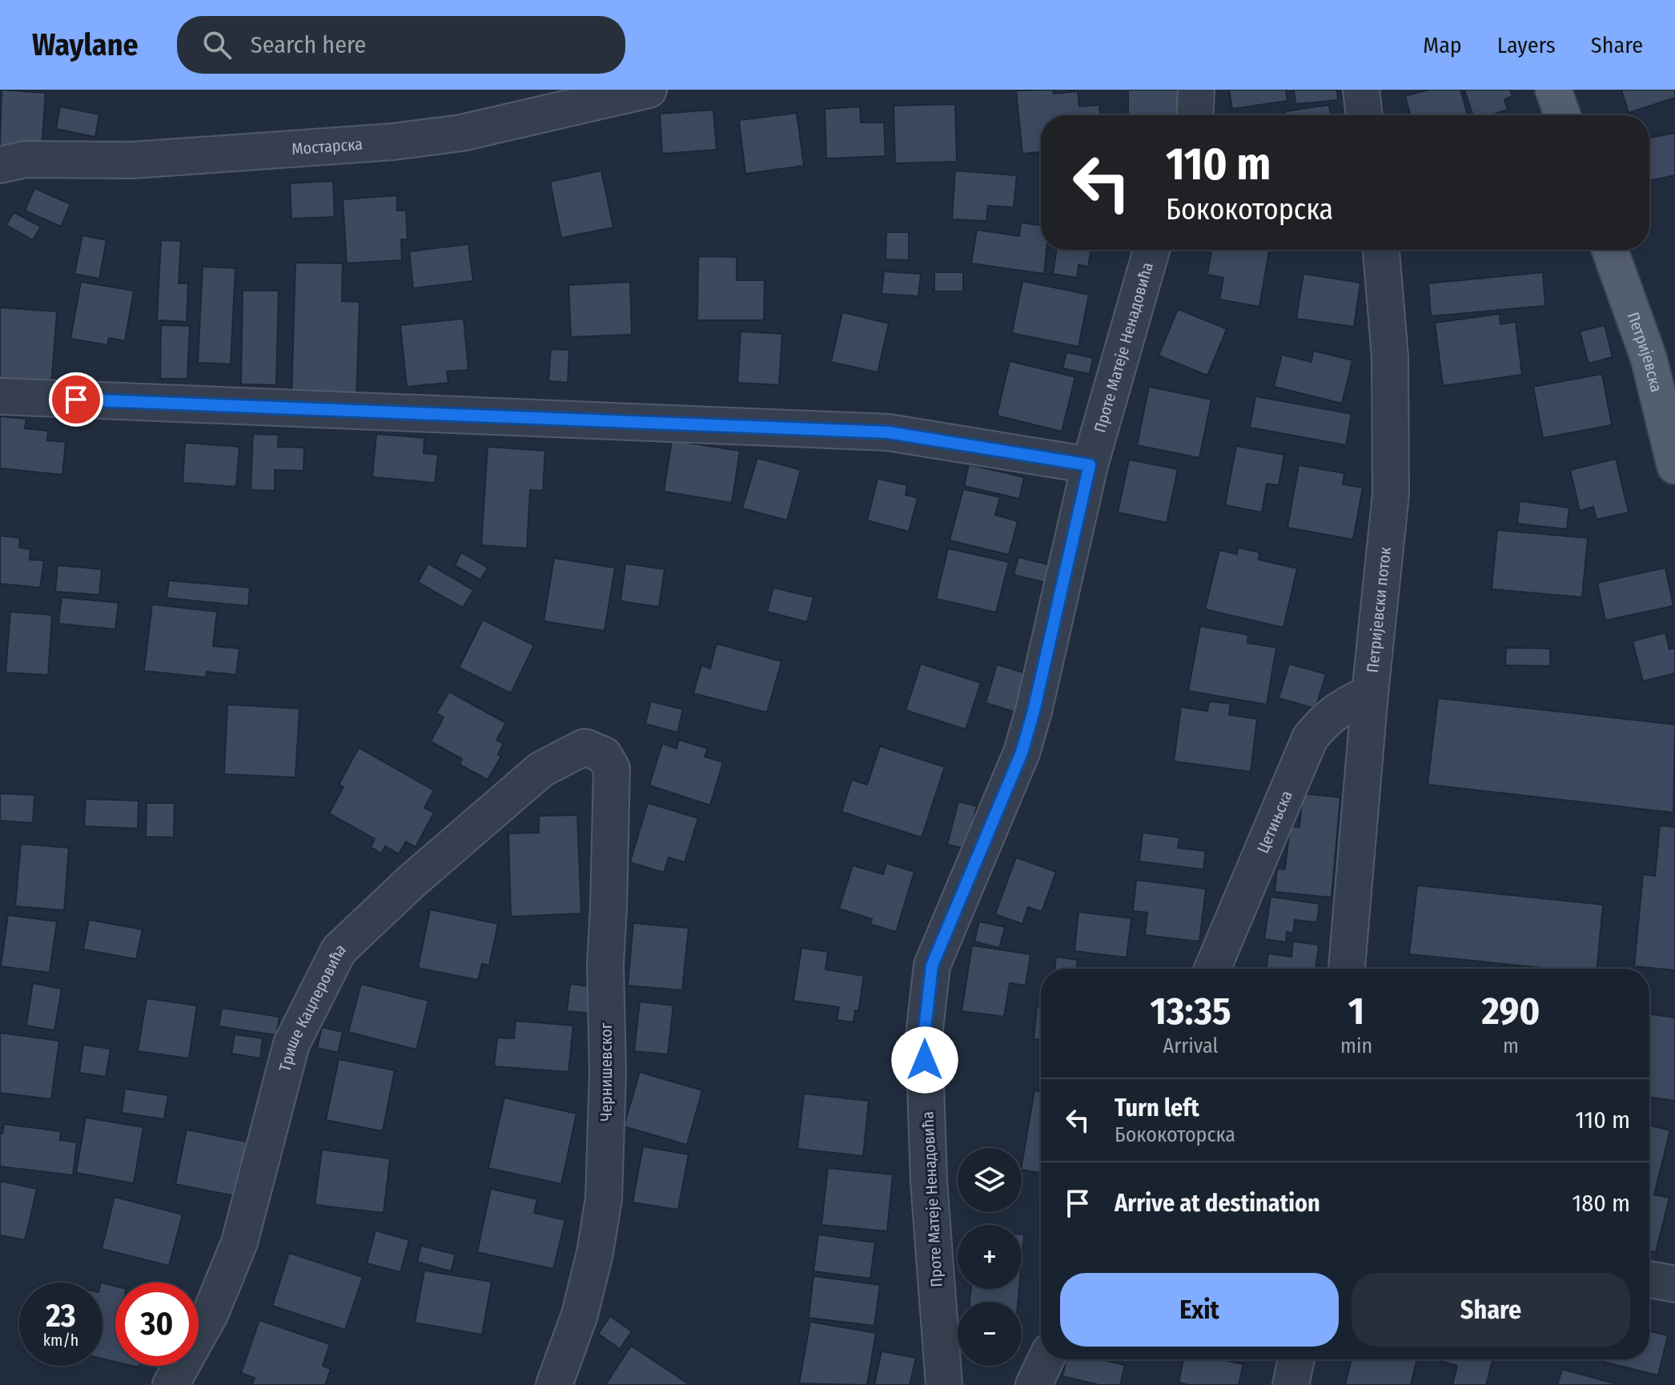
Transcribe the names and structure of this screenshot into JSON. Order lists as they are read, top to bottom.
{
  "streets": {
    "main road": ["Петријевска"],
    "street": [
      "Мостарска",
      "Проте Матеје Ненадовића",
      "Петријевски поток",
      "Цетињска",
      "Трише Кацлеровића",
      "Чернишевског"
    ]
  },
  "crossings": [
    ["Петријевски поток", "Цетињска"],
    ["Трише Кацлеровића", "Чернишевског"]
  ],
  "page": {
    "header": "Waylane",
    "search": "Search here",
    "nav": ["Map", "Layers", "Share"],
    "turn": ["110 m", "Бококоторска"],
    "eta": [
      "13:35",
      "Arrival",
      "1",
      "min",
      "290",
      "m"
    ],
    "list": [
      {
        "name": "Turn left",
        "note": "Бококоторска",
        "value": "110 m"
      },
      {
        "name": "Arrive at destination",
        "value": "180 m"
      }
    ],
    "map_buttons": ["+", "−"],
    "buttons": ["Exit", "Share"],
    "speed": "23 km/h",
    "limit": "30"
  }
}
